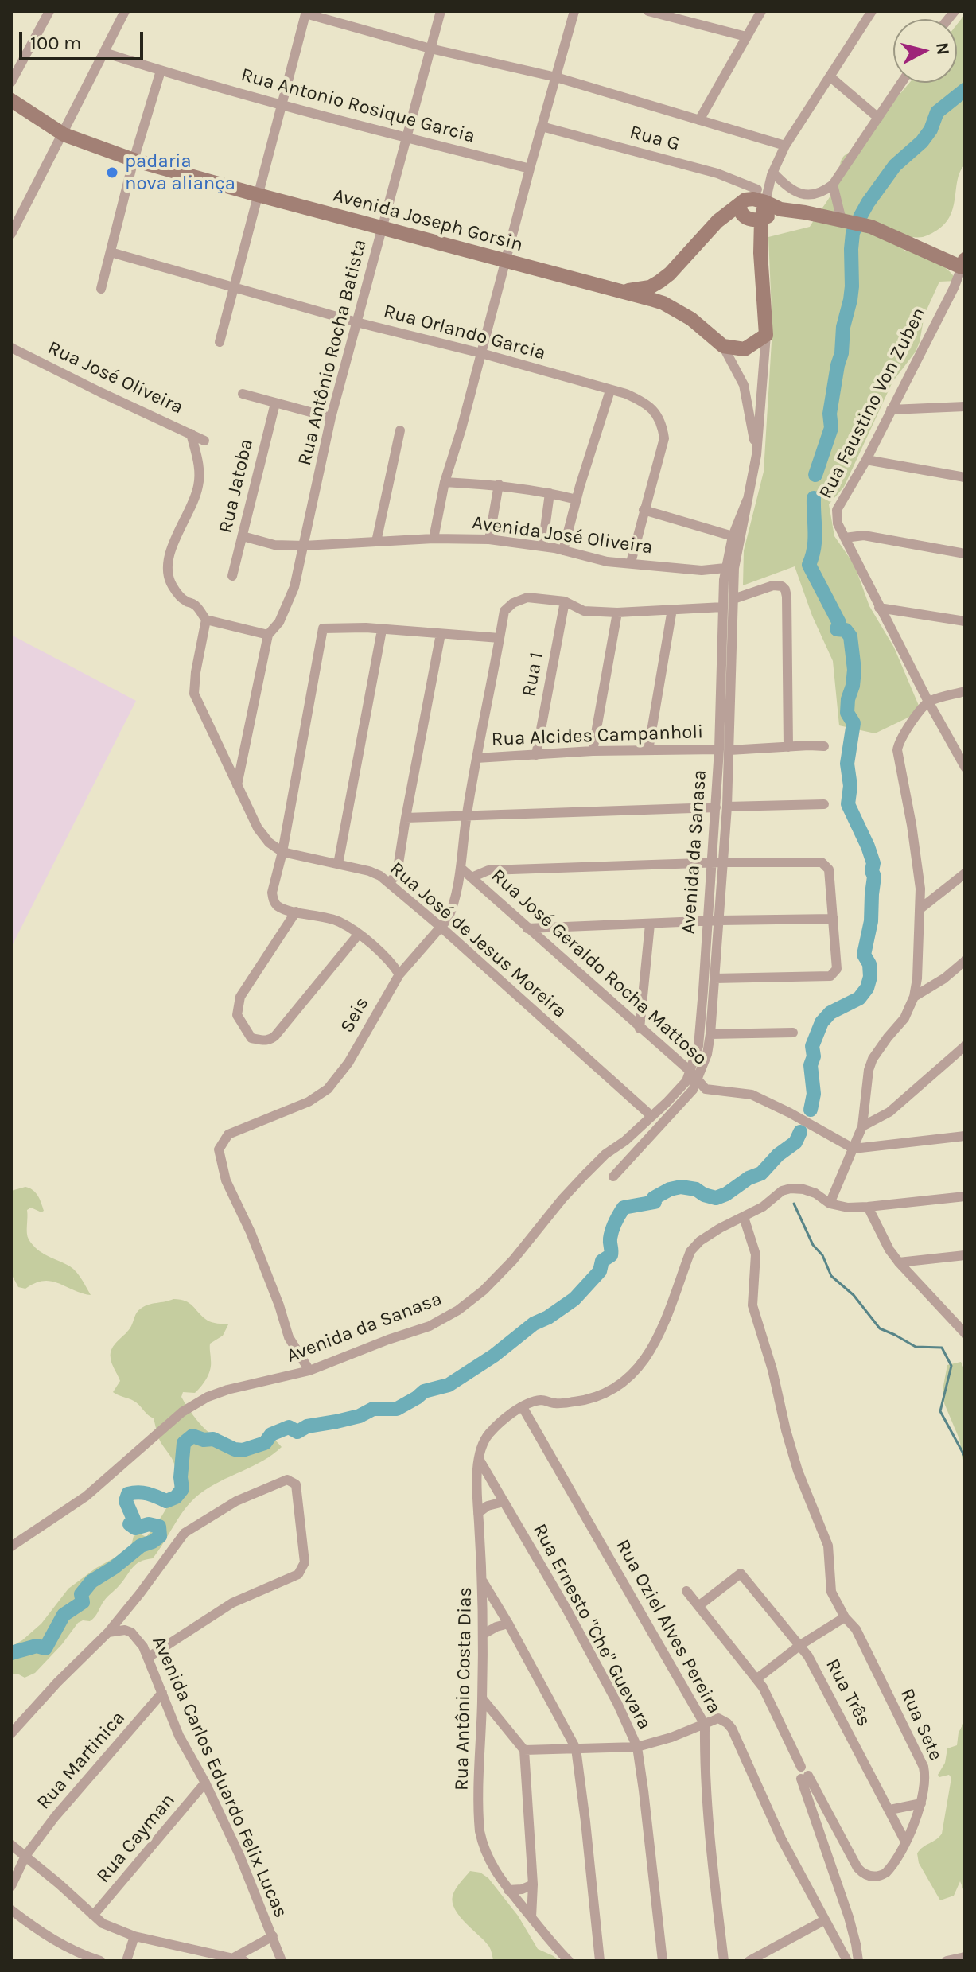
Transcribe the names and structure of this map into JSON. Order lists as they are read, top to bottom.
{
  "streets": {
    "street": [
      "Rua Antonio Rosique Garcia",
      "Rua G",
      "Avenida Joseph Gorsin",
      "Rua Orlando Garcia",
      "Rua Antônio Rocha Batista",
      "Rua José Oliveira",
      "Rua Faustino Von Zuben",
      "Rua Jatoba",
      "Avenida José Oliveira",
      "Rua 1",
      "Rua Alcides Campanholi",
      "Avenida da Sanasa",
      "Rua José de Jesus Moreira",
      "Rua José Geraldo Rocha Mattoso",
      "Seis",
      "Rua Ernesto \"Che\" Guevara",
      "Rua Oziel Alves Pereira",
      "Rua Antônio Costa Dias",
      "Rua Três",
      "Rua Sete",
      "Rua Martinica",
      "Avenida Carlos Eduardo Felix Lucas",
      "Rua Cayman"
    ]
  },
  "crossings": [
    ["Rua Antonio Rosique Garcia", "Rua Antônio Rocha Batista"],
    ["Avenida Joseph Gorsin", "Rua Antônio Rocha Batista"],
    ["Rua Orlando Garcia", "Rua Antônio Rocha Batista"],
    ["Rua Orlando Garcia", "Avenida José Oliveira"],
    ["Rua Antônio Rocha Batista", "Avenida José Oliveira"],
    ["Rua Jatoba", "Avenida José Oliveira"],
    ["Avenida José Oliveira", "Avenida da Sanasa"],
    ["Rua 1", "Rua Alcides Campanholi"],
    ["Rua 1", "Seis"],
    ["Rua Alcides Campanholi", "Avenida da Sanasa"],
    ["Rua Alcides Campanholi", "Seis"],
    ["Avenida da Sanasa", "Rua José de Jesus Moreira"],
    ["Avenida da Sanasa", "Rua José Geraldo Rocha Mattoso"],
    ["Avenida da Sanasa", "Seis"],
    ["Rua José de Jesus Moreira", "Seis"],
    ["Rua José Geraldo Rocha Mattoso", "Seis"],
    ["Rua Ernesto \"Che\" Guevara", "Rua Antônio Costa Dias"],
    ["Rua Três", "Rua Sete"],
    ["Rua Martinica", "Avenida Carlos Eduardo Felix Lucas"],
    ["Avenida Carlos Eduardo Felix Lucas", "Rua Cayman"]
  ],
  "places": ["padaria nova aliança"],
  "scale_bar": "100 m",
  "north": "right"
}
